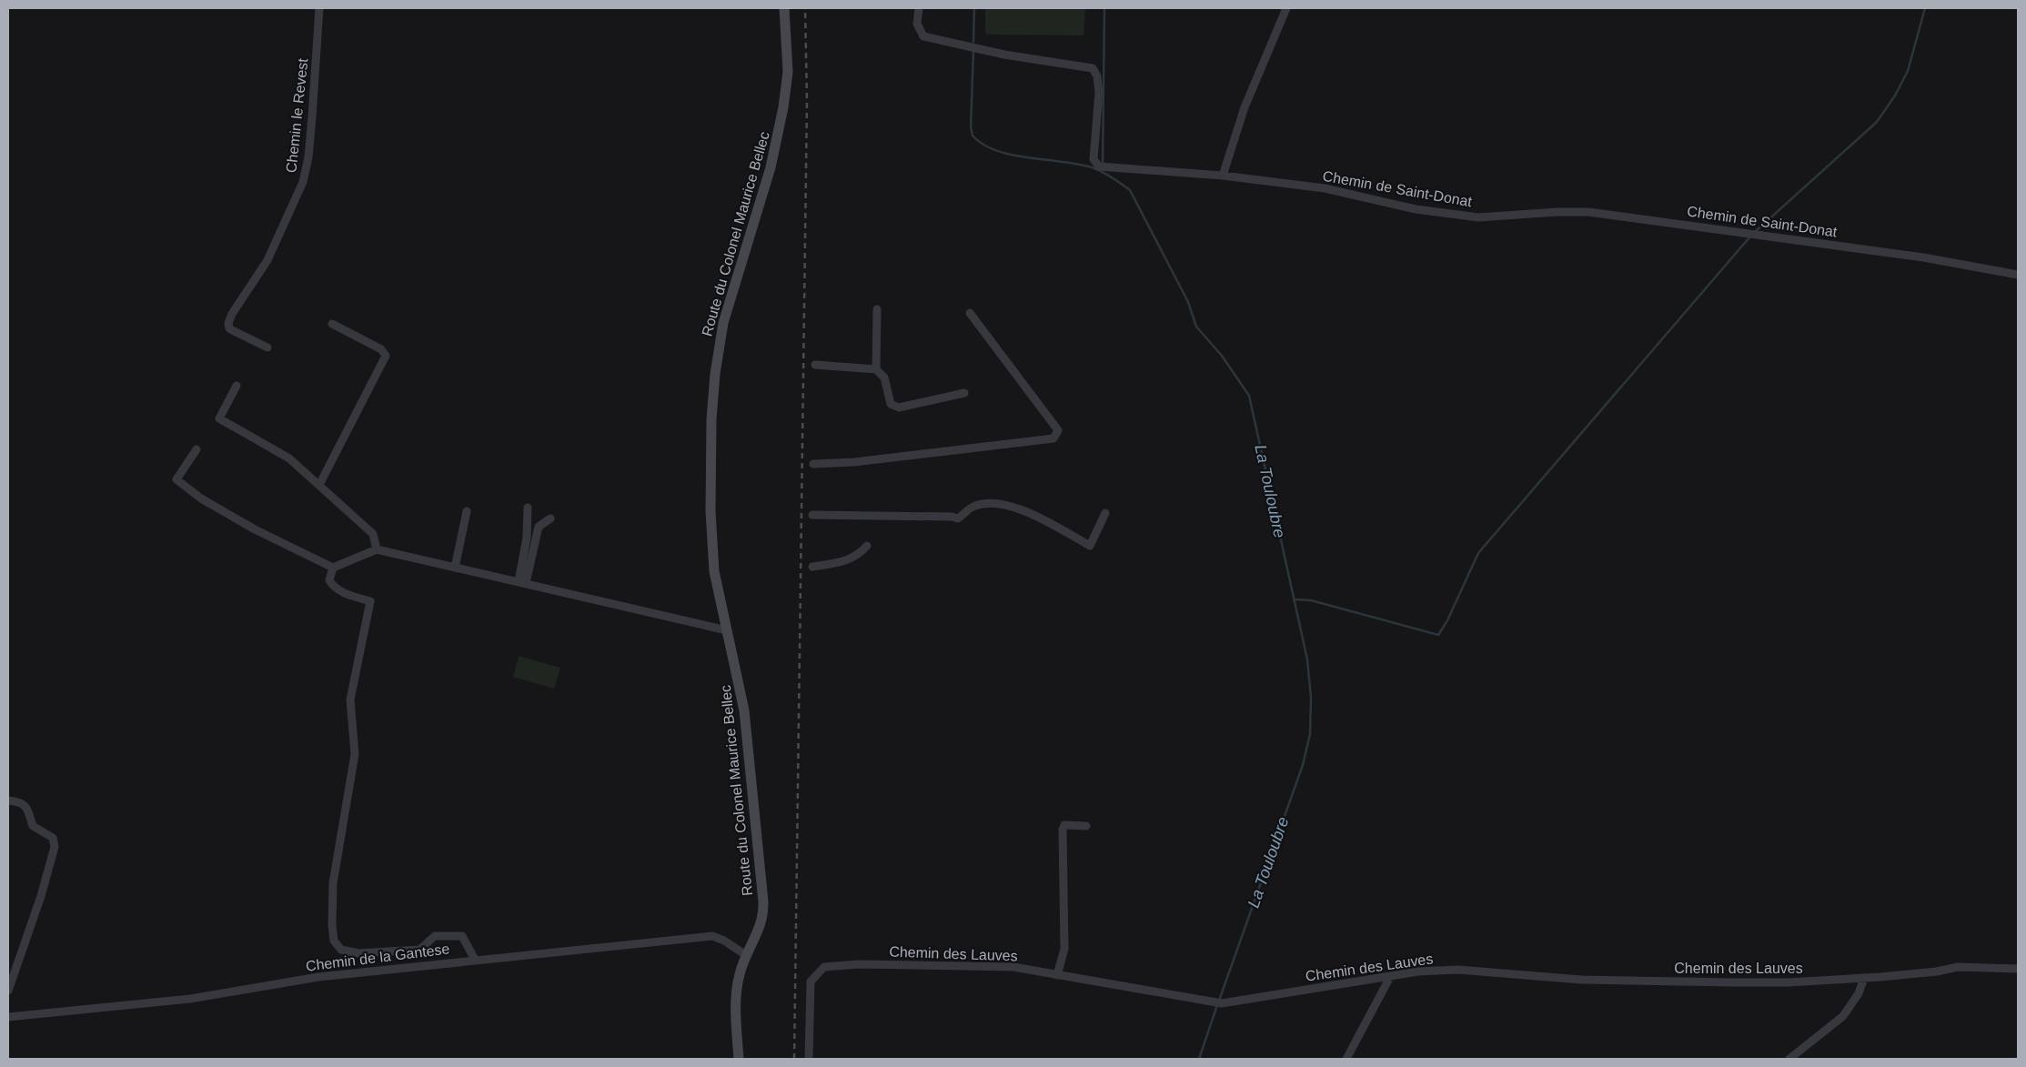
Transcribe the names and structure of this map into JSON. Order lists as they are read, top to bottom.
{
  "streets": {
    "main road": ["Route du Colonel Maurice Bellec"],
    "street": [
      "Chemin le Revest",
      "Chemin de Saint-Donat",
      "Chemin des Lauves",
      "Chemin de la Gantese"
    ]
  },
  "crossings": [
    ["Route du Colonel Maurice Bellec", "Chemin de la Gantese"]
  ],
  "water": ["La Touloubre"]
}
